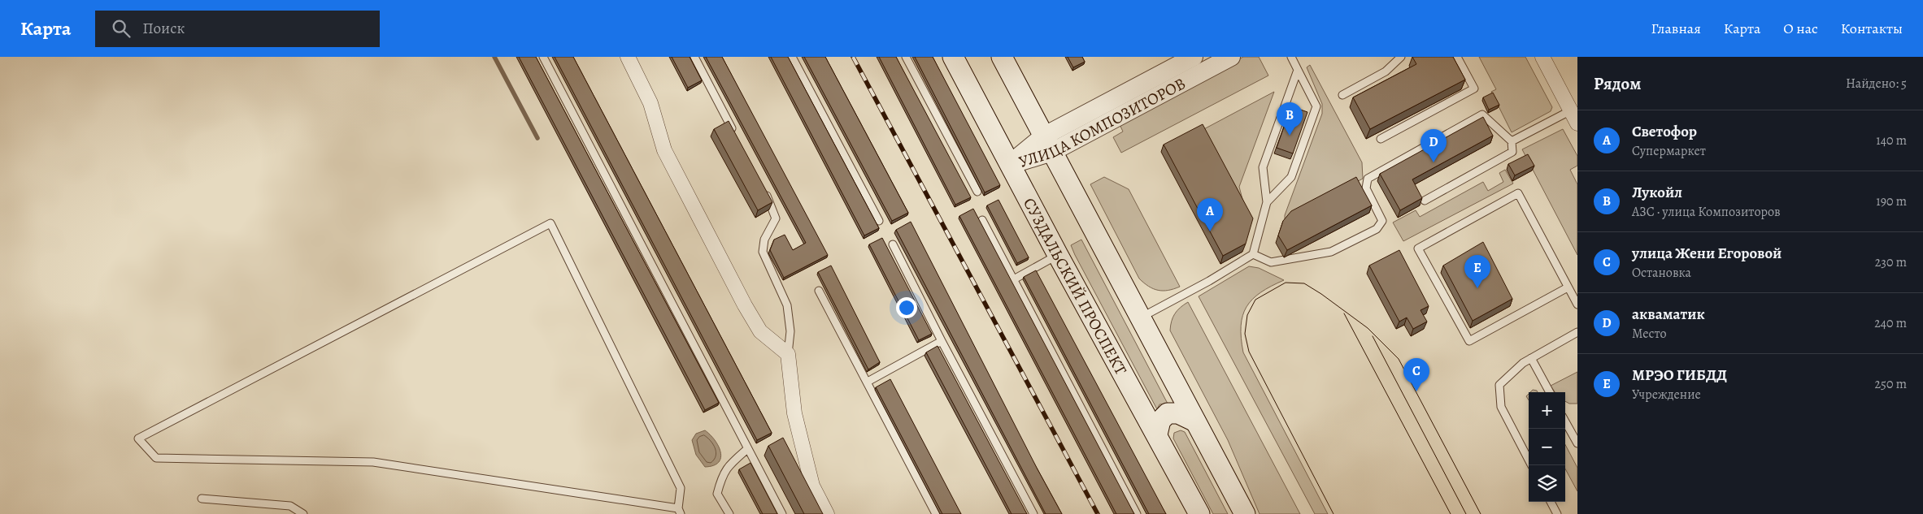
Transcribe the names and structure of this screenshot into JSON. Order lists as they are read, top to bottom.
{
  "streets": {
    "main road": ["СУЗДАЛЬСКИЙ ПРОСПЕКТ"],
    "street": ["УЛИЦА КОМПОЗИТОРОВ"]
  },
  "crossings": [
    ["УЛИЦА КОМПОЗИТОРОВ", "СУЗДАЛЬСКИЙ ПРОСПЕКТ"]
  ],
  "page": {
    "header": "Карта",
    "search": "Поиск",
    "nav": [
      "Главная",
      "Карта",
      "О нас",
      "Контакты"
    ],
    "heading": ["Рядом", "Найдено: 5"],
    "pins": [
      "B",
      "D",
      "A",
      "E",
      "C"
    ],
    "list": [
      {
        "mark": "A",
        "name": "Светофор",
        "note": "Супермаркет",
        "value": "140 m"
      },
      {
        "mark": "B",
        "name": "Лукойл",
        "note": "АЗС · улица Композиторов",
        "value": "190 m"
      },
      {
        "mark": "C",
        "name": "улица Жени Егоровой",
        "note": "Остановка",
        "value": "230 m"
      },
      {
        "mark": "D",
        "name": "акваматик",
        "note": "Место",
        "value": "240 m"
      },
      {
        "mark": "E",
        "name": "МРЭО ГИБДД",
        "note": "Учреждение",
        "value": "250 m"
      }
    ],
    "map_buttons": ["+", "−"]
  }
}
